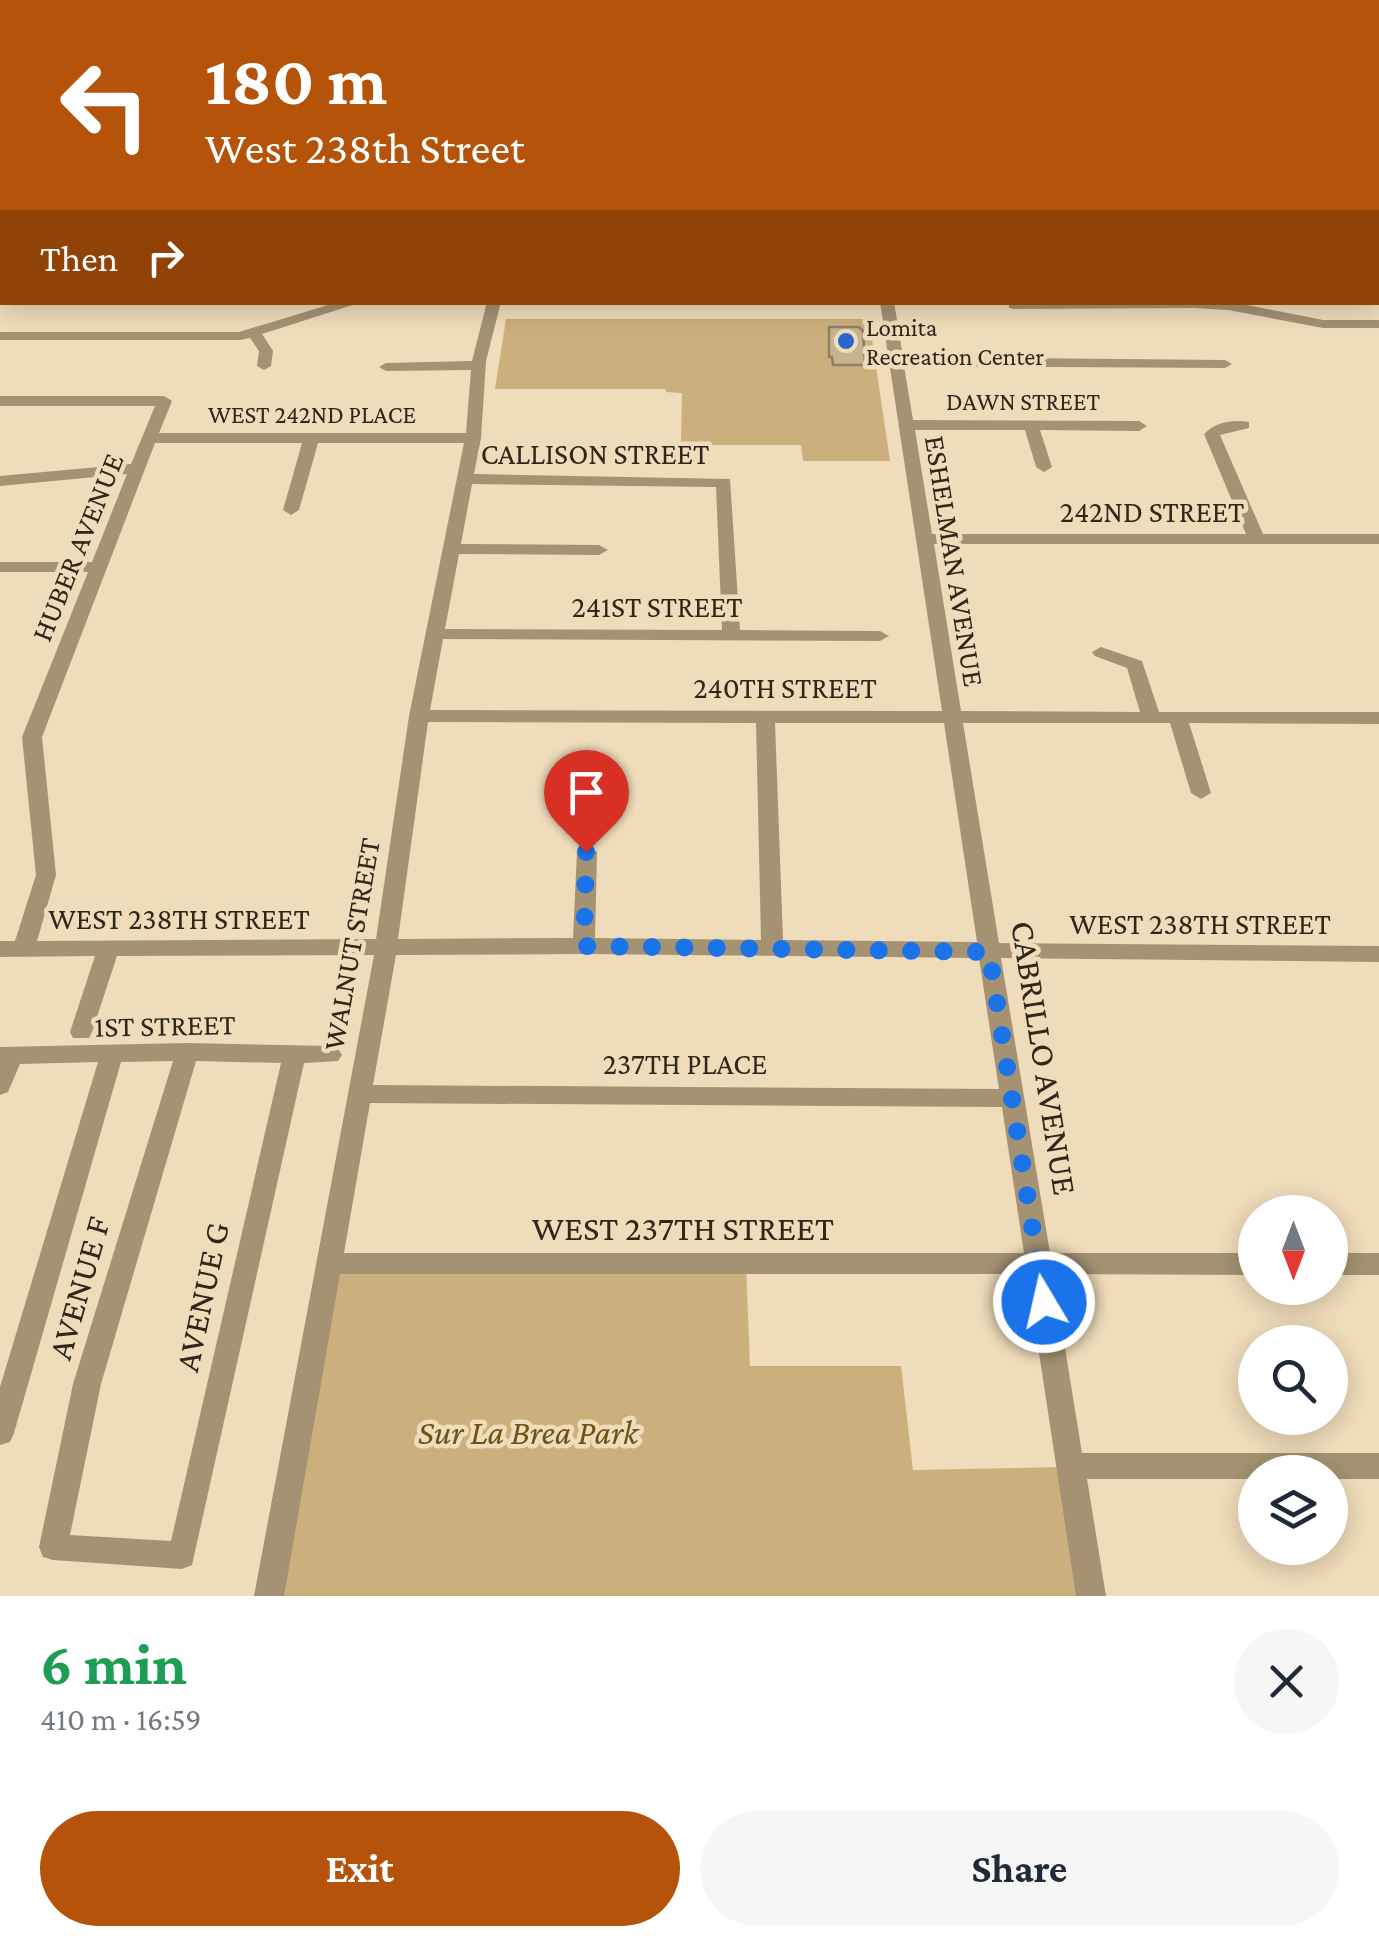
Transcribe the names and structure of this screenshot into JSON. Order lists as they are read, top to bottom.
{
  "streets": {
    "street": [
      "DAWN STREET",
      "WEST 242ND PLACE",
      "CALLISON STREET",
      "242ND STREET",
      "HUBER AVENUE",
      "ESHELMAN AVENUE",
      "241ST STREET",
      "240TH STREET",
      "WEST 238TH STREET",
      "WALNUT STREET",
      "1ST STREET",
      "CABRILLO AVENUE",
      "237TH PLACE",
      "WEST 237TH STREET",
      "AVENUE F",
      "AVENUE G"
    ]
  },
  "crossings": [
    ["DAWN STREET", "ESHELMAN AVENUE"],
    ["WEST 242ND PLACE", "HUBER AVENUE"],
    ["WEST 242ND PLACE", "WALNUT STREET"],
    ["CALLISON STREET", "241ST STREET"],
    ["CALLISON STREET", "WALNUT STREET"],
    ["242ND STREET", "ESHELMAN AVENUE"],
    ["HUBER AVENUE", "WEST 238TH STREET"],
    ["ESHELMAN AVENUE", "240TH STREET"],
    ["ESHELMAN AVENUE", "CABRILLO AVENUE"],
    ["241ST STREET", "WALNUT STREET"],
    ["240TH STREET", "WALNUT STREET"],
    ["WEST 238TH STREET", "WALNUT STREET"],
    ["WEST 238TH STREET", "CABRILLO AVENUE"],
    ["WALNUT STREET", "237TH PLACE"],
    ["WALNUT STREET", "WEST 237TH STREET"],
    ["1ST STREET", "AVENUE F"],
    ["1ST STREET", "AVENUE G"],
    ["CABRILLO AVENUE", "237TH PLACE"],
    ["CABRILLO AVENUE", "WEST 237TH STREET"],
    ["AVENUE F", "AVENUE G"]
  ],
  "parks": ["Sur La Brea Park"],
  "places": ["Lomita Recreation Center"],
  "north": "bottom",
  "page": {
    "turn": ["180 m", "West 238th Street"],
    "then": "Then",
    "heading": ["6 min", "410 m · 16:59"],
    "buttons": ["Exit", "Share"]
  }
}
